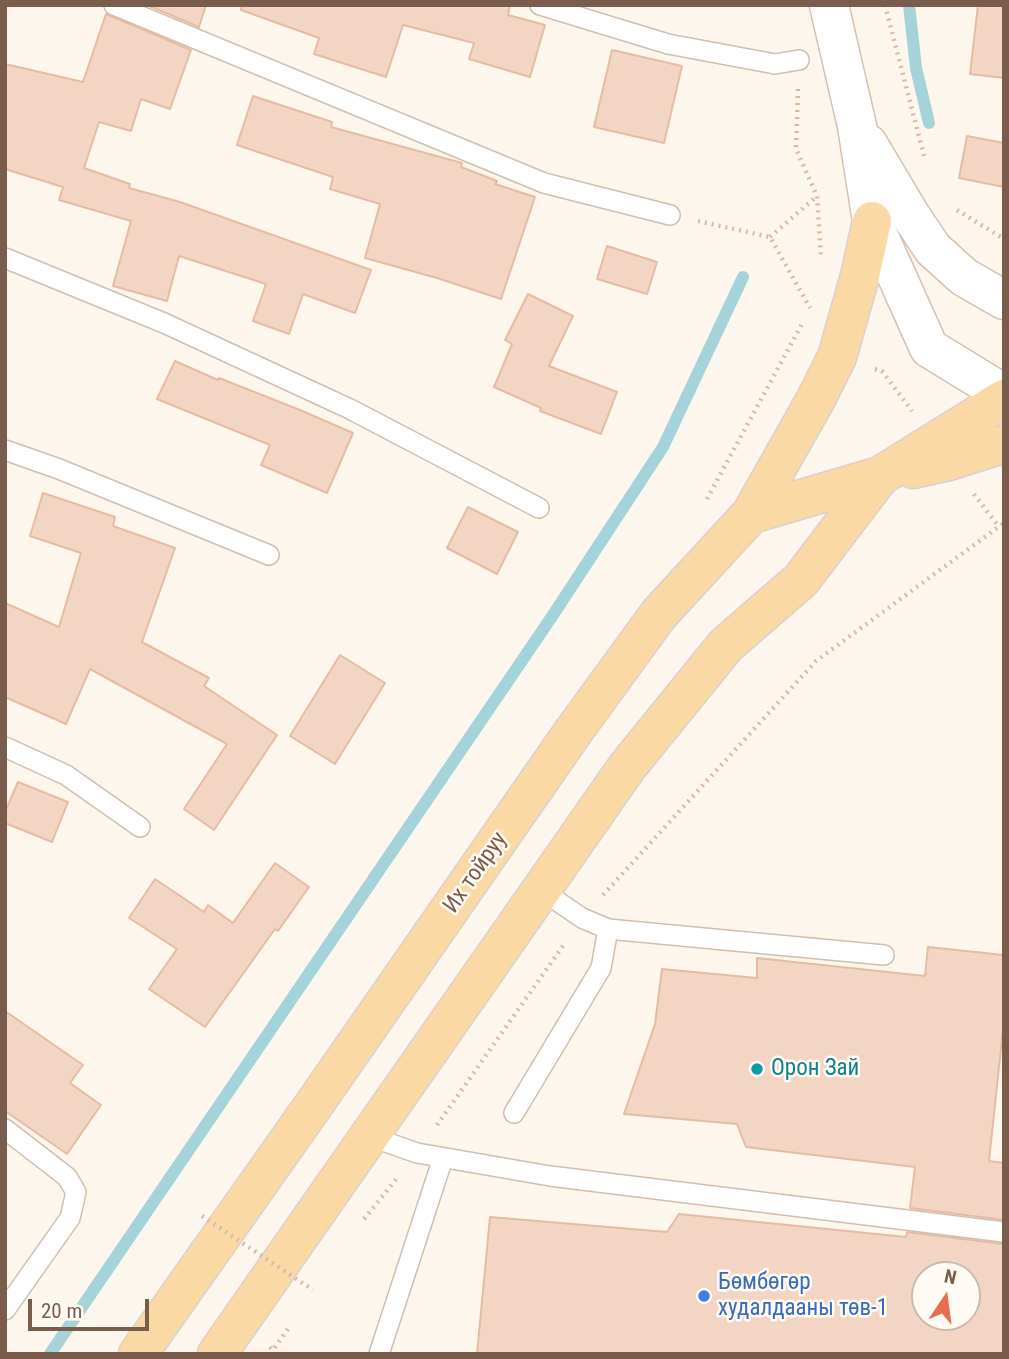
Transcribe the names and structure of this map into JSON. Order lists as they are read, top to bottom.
{
  "streets": {
    "main road": ["Их тойруу"]
  },
  "places": ["Орон Зай", "Бөмбөгөр худалдааны төв-1"],
  "scale_bar": "20 m",
  "north": "top"
}
